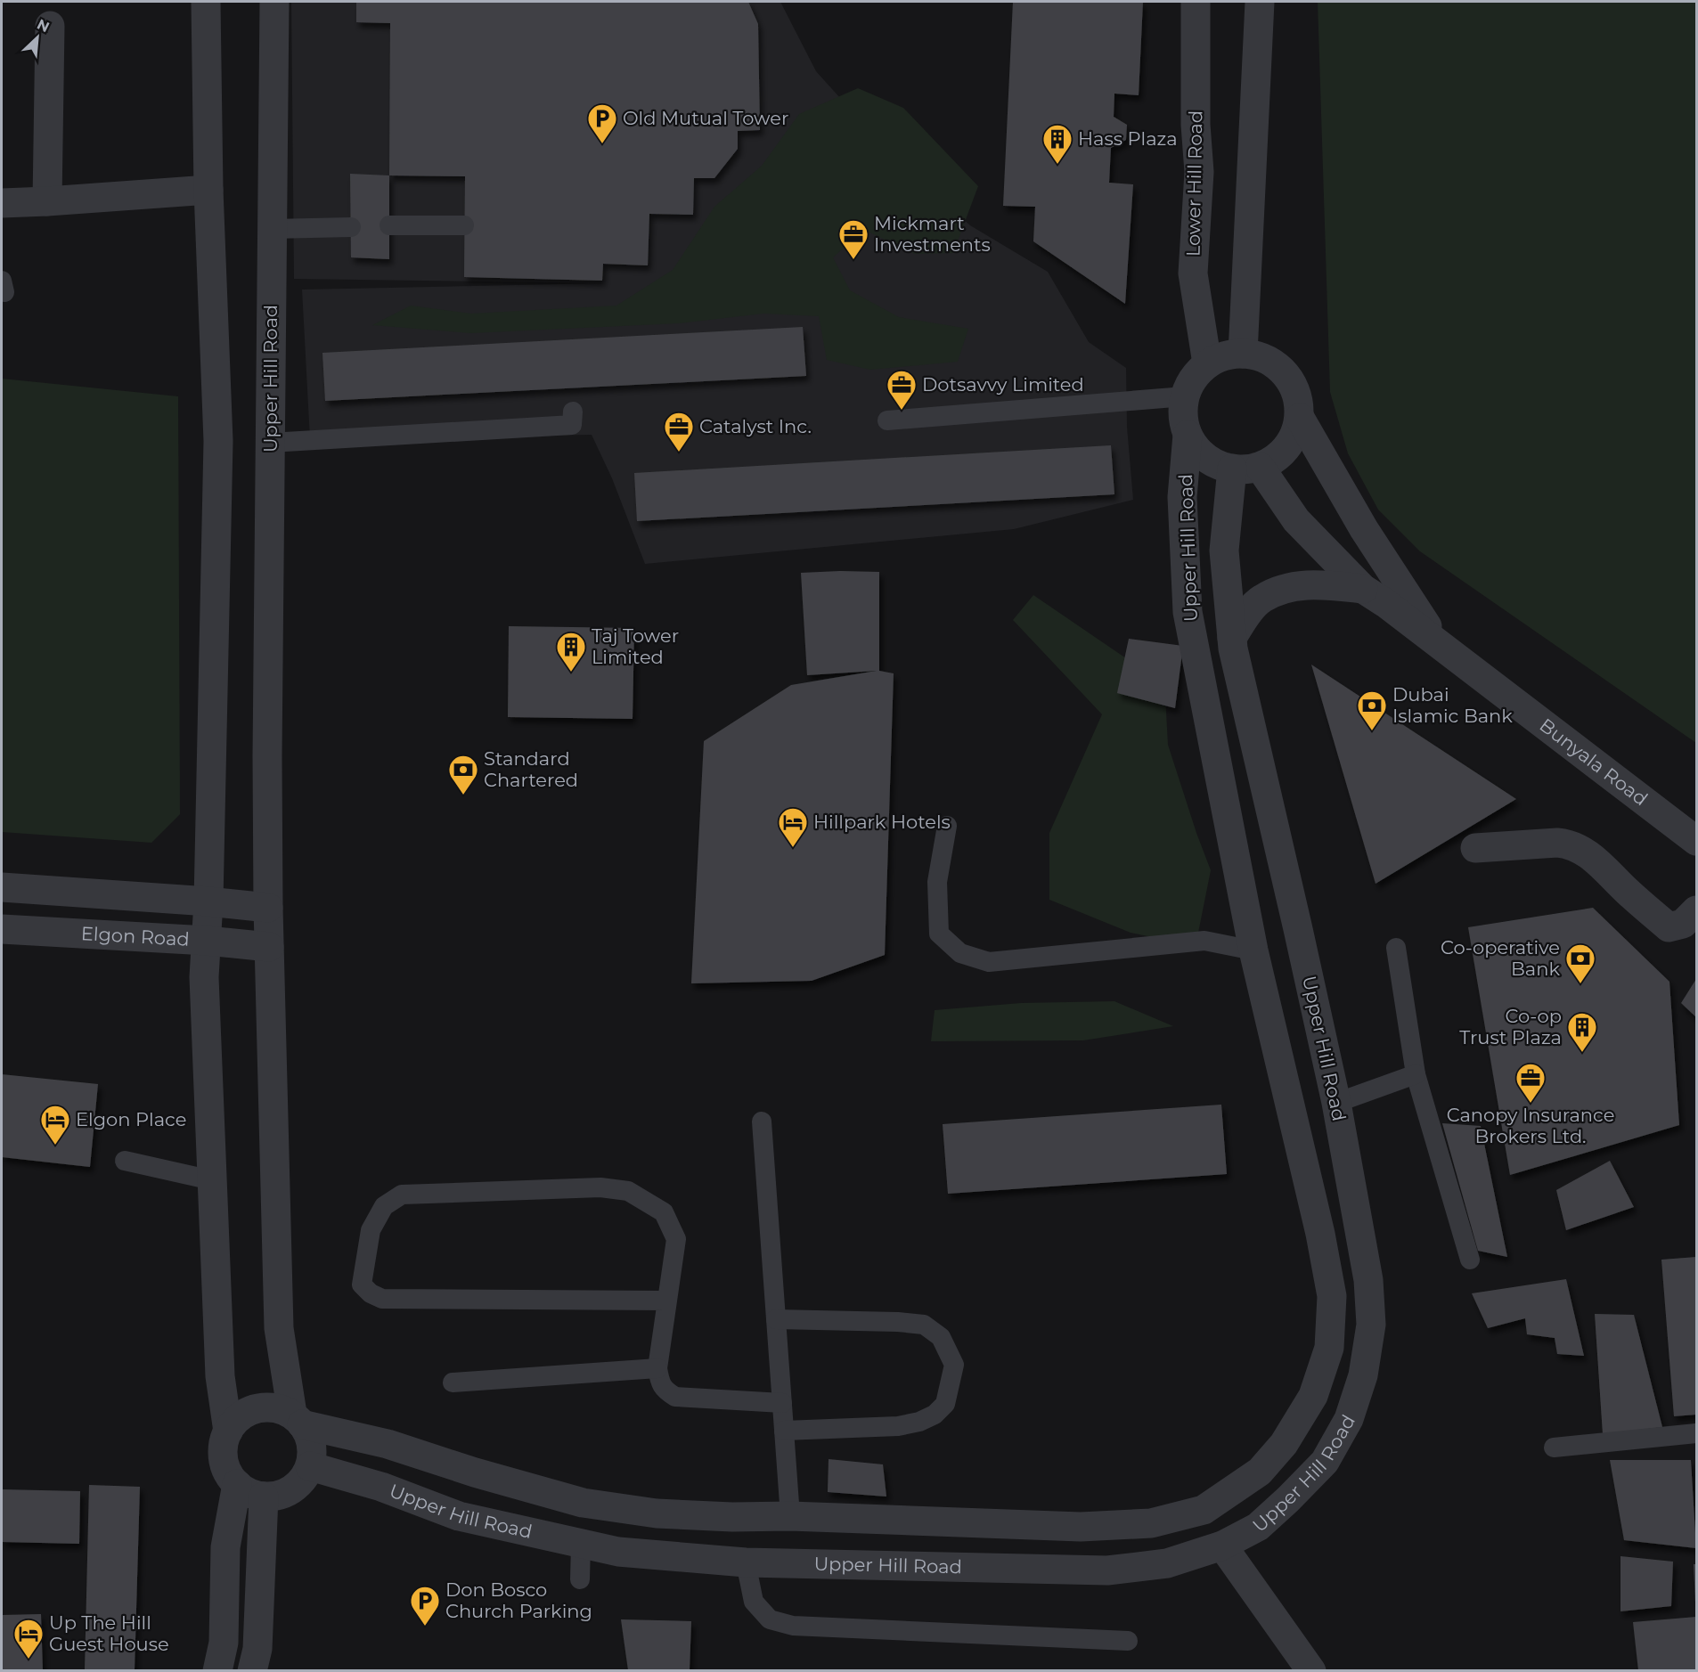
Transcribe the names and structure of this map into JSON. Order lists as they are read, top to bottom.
{
  "streets": {
    "street": [
      "Lower Hill Road",
      "Upper Hill Road",
      "Bunyala Road",
      "Elgon Road"
    ]
  },
  "crossings": [
    ["Lower Hill Road", "Upper Hill Road"],
    ["Lower Hill Road", "Bunyala Road"],
    ["Upper Hill Road", "Bunyala Road"],
    ["Upper Hill Road", "Elgon Road"]
  ],
  "places": {
    "parking": ["Old Mutual Tower", "Don Bosco Church Parking"],
    "building": ["Hass Plaza", "Taj Tower Limited", "Co-op Trust Plaza"],
    "office": [
      "Mickmart Investments",
      "Dotsavvy Limited",
      "Catalyst Inc.",
      "Canopy Insurance Brokers Ltd."
    ],
    "bank": ["Dubai Islamic Bank", "Standard Chartered", "Co-operative Bank"],
    "hotel": ["Hillpark Hotels", "Elgon Place", "Up The Hill Guest House"]
  },
  "north": "top right"
}
